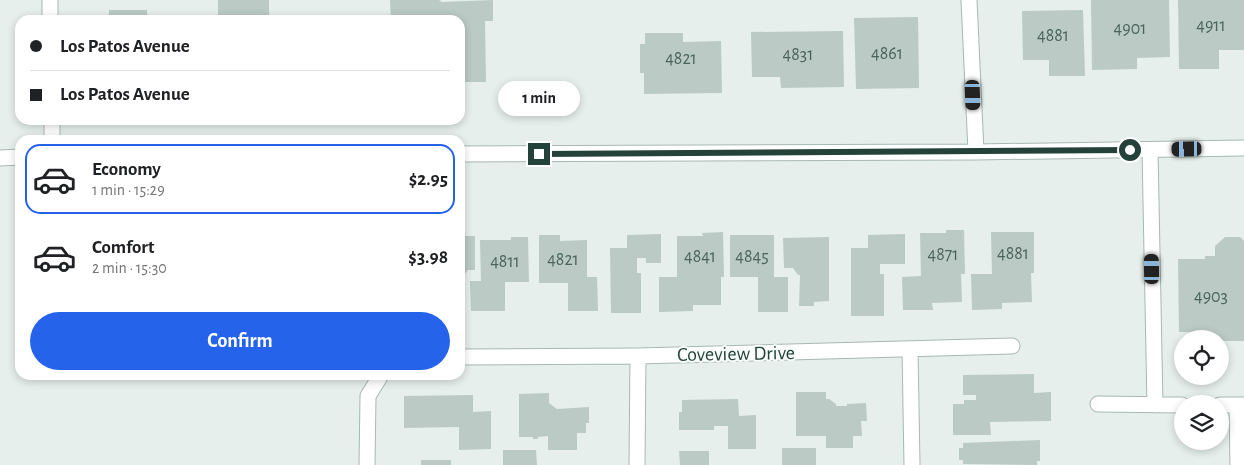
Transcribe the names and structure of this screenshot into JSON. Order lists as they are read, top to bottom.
{
  "streets": {
    "street": ["Coveview Drive"]
  },
  "house_numbers": [
    "4911",
    "4901",
    "4881",
    "4861",
    "4831",
    "4821",
    "4881",
    "4871",
    "4841",
    "4845",
    "4821",
    "4811",
    "4903"
  ],
  "page": {
    "banner": ["Los Patos Avenue", "Los Patos Avenue"],
    "bubble": "1 min",
    "list": [
      {
        "name": "Economy",
        "note": "1 min · 15:29",
        "value": "$2.95"
      },
      {
        "name": "Comfort",
        "note": "2 min · 15:30",
        "value": "$3.98"
      }
    ],
    "buttons": "Confirm"
  }
}
